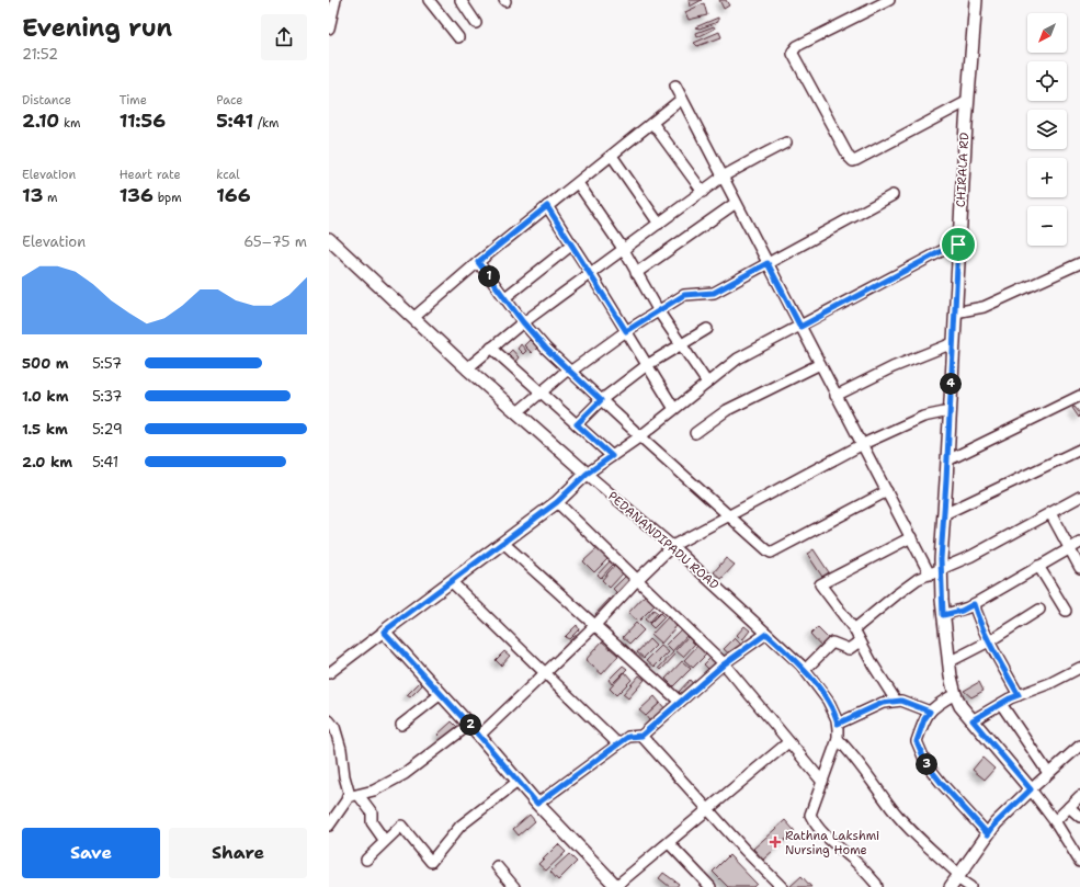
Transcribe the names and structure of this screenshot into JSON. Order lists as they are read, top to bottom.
{
  "streets": {
    "main road": ["CHIRALA RD", "PEDANANDIPADU ROAD"]
  },
  "places": {
    "health": ["Rathna Lakshmi Nursing Home"]
  },
  "north": "bottom left",
  "page": {
    "heading": ["Evening run", "21:52"],
    "map_buttons": ["+", "−"],
    "stats": [
      ["Distance", "2.10 km"],
      ["Time", "11:56"],
      ["Pace", "5:41 /km"],
      ["Elevation", "13 m"],
      ["Heart rate", "136 bpm"],
      ["kcal", "166"]
    ],
    "chart": ["Elevation", "65–75 m"],
    "pins": [
      "1",
      "4",
      "2",
      "3"
    ],
    "list": [
      {
        "name": "500 m",
        "note": "5:57"
      },
      {
        "name": "1.0 km",
        "note": "5:37"
      },
      {
        "name": "1.5 km",
        "note": "5:29"
      },
      {
        "name": "2.0 km",
        "note": "5:41"
      }
    ],
    "buttons": ["Save", "Share"]
  }
}
